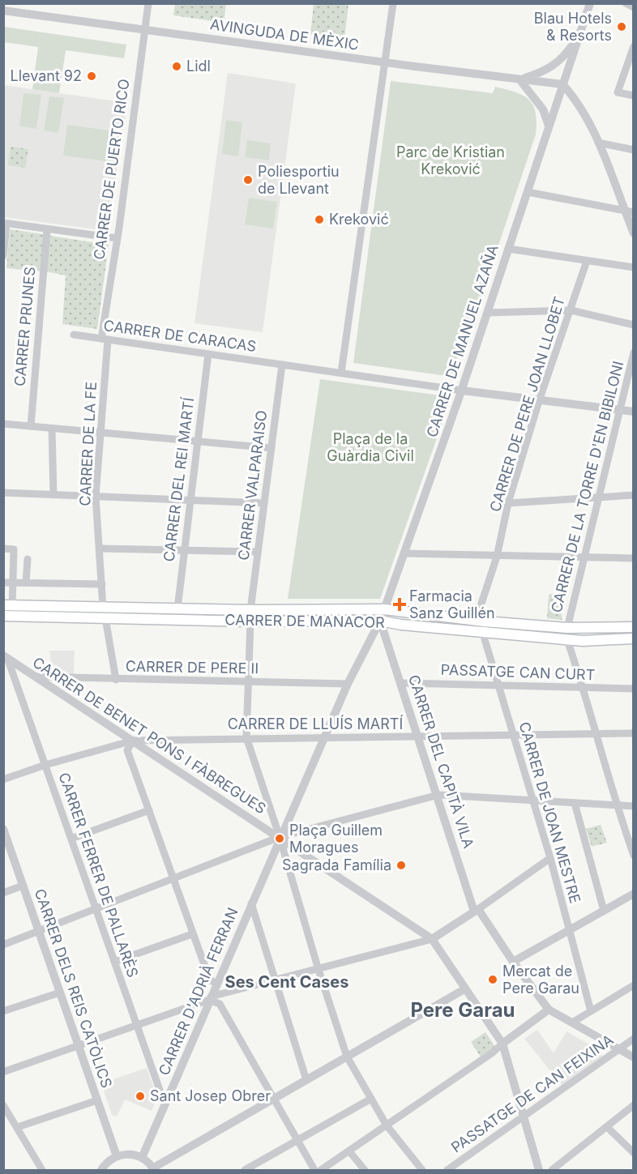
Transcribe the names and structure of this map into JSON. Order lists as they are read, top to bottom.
{
  "streets": {
    "main road": ["CARRER DE MANACOR"],
    "street": [
      "AVINGUDA DE MÈXIC",
      "CARRER DE PUERTO RICO",
      "CARRER PRUNES",
      "CARRER DE CARACAS",
      "CARRER DE MANUEL AZAÑA",
      "CARRER DE PERE JOAN LLOBET",
      "CARRER DE LA FE",
      "CARRER DEL REI MARTÍ",
      "CARRER VALPARAISO",
      "CARRER DE LA TORRE D'EN BIBILONI",
      "CARRER DE PERE II",
      "PASSATGE CAN CURT",
      "CARRER DE LLUÍS MARTÍ",
      "CARRER DE BENET PONS I FÀBREGUES",
      "CARRER DEL CAPITÀ VILA",
      "CARRER DE JOAN MESTRE",
      "CARRER FERRER DE PALLARÈS",
      "CARRER DELS REIS CATÒLICS",
      "CARRER D'ADRIÀ FERRAN",
      "PASSATGE DE CAN FEIXINA"
    ]
  },
  "crossings": [
    ["AVINGUDA DE MÈXIC", "CARRER DE PUERTO RICO"],
    ["AVINGUDA DE MÈXIC", "CARRER DE MANUEL AZAÑA"],
    ["CARRER DE PUERTO RICO", "CARRER DE CARACAS"],
    ["CARRER DE PUERTO RICO", "CARRER DE LA FE"],
    ["CARRER DE CARACAS", "CARRER DE LA FE"],
    ["CARRER DE CARACAS", "CARRER DEL REI MARTÍ"],
    ["CARRER DE CARACAS", "CARRER VALPARAISO"],
    ["CARRER DE MANUEL AZAÑA", "CARRER DE MANACOR"],
    ["CARRER DE MANUEL AZAÑA", "CARRER DE PERE II"],
    ["CARRER DE MANUEL AZAÑA", "CARRER DE LLUÍS MARTÍ"],
    ["CARRER DE MANUEL AZAÑA", "CARRER DEL CAPITÀ VILA"],
    ["CARRER DE MANUEL AZAÑA", "CARRER D'ADRIÀ FERRAN"],
    ["CARRER DE PERE JOAN LLOBET", "CARRER DE MANACOR"],
    ["CARRER DE PERE JOAN LLOBET", "CARRER DE JOAN MESTRE"],
    ["CARRER DE LA FE", "CARRER DE MANACOR"],
    ["CARRER DE LA FE", "CARRER DE PERE II"],
    ["CARRER DEL REI MARTÍ", "CARRER DE MANACOR"],
    ["CARRER VALPARAISO", "CARRER DE MANACOR"],
    ["CARRER DE LA TORRE D'EN BIBILONI", "CARRER DE MANACOR"],
    ["CARRER DE MANACOR", "CARRER DEL CAPITÀ VILA"],
    ["CARRER DE MANACOR", "CARRER DE JOAN MESTRE"],
    ["CARRER DE PERE II", "CARRER DE BENET PONS I FÀBREGUES"],
    ["PASSATGE CAN CURT", "CARRER DEL CAPITÀ VILA"],
    ["PASSATGE CAN CURT", "CARRER DE JOAN MESTRE"],
    ["CARRER DE LLUÍS MARTÍ", "CARRER DE BENET PONS I FÀBREGUES"],
    ["CARRER DE LLUÍS MARTÍ", "CARRER DEL CAPITÀ VILA"],
    ["CARRER DE LLUÍS MARTÍ", "CARRER DE JOAN MESTRE"],
    ["CARRER DE LLUÍS MARTÍ", "CARRER FERRER DE PALLARÈS"],
    ["CARRER DE LLUÍS MARTÍ", "CARRER D'ADRIÀ FERRAN"],
    ["CARRER DE BENET PONS I FÀBREGUES", "CARRER FERRER DE PALLARÈS"],
    ["CARRER DE BENET PONS I FÀBREGUES", "CARRER D'ADRIÀ FERRAN"],
    ["CARRER FERRER DE PALLARÈS", "CARRER D'ADRIÀ FERRAN"]
  ],
  "districts": ["Ses Cent Cases", "Pere Garau"],
  "parks": ["Parc de Kristian Kreković", "Plaça de la Guàrdia Civil"],
  "places": {
    "other": [
      "Blau Hotels & Resorts",
      "Lidl",
      "Llevant 92",
      "Poliesportiu de Llevant",
      "Kreković",
      "Plaça Guillem Moragues",
      "Sagrada Família",
      "Mercat de Pere Garau",
      "Sant Josep Obrer"
    ],
    "health": ["Farmacia Sanz Guillén"]
  }
}
